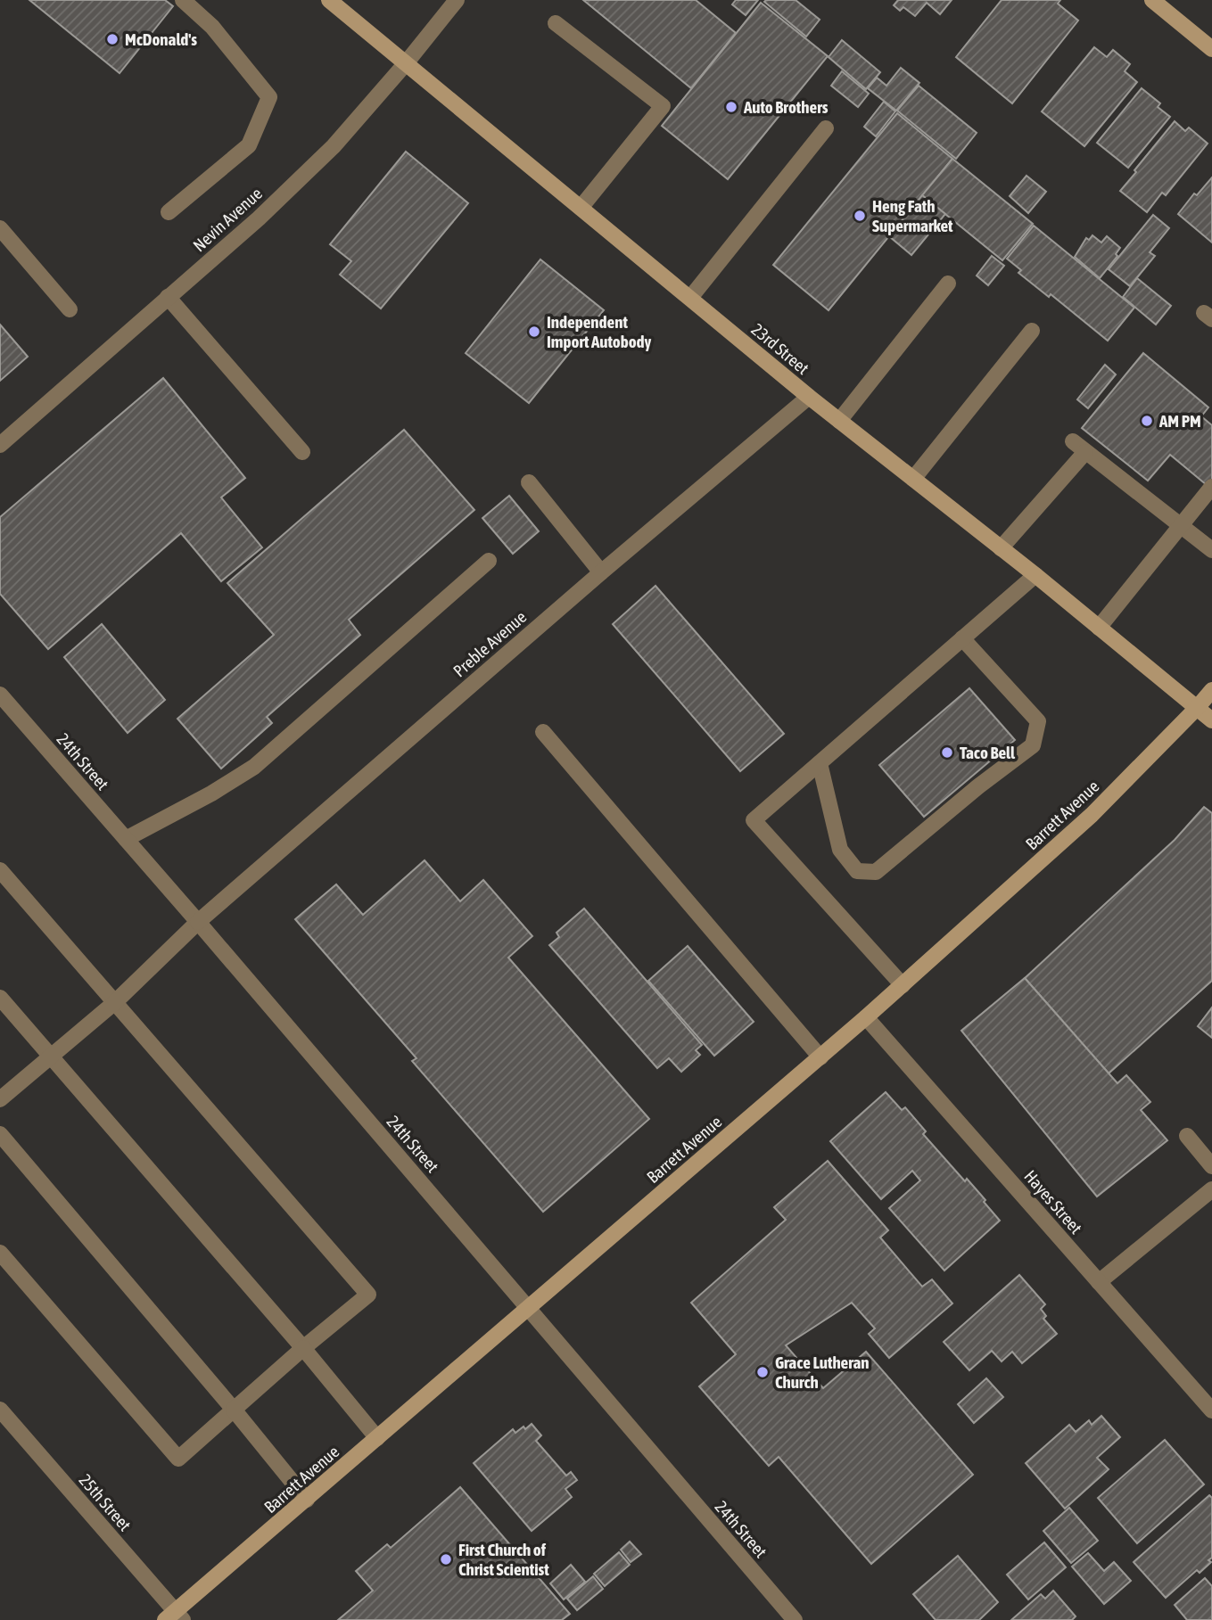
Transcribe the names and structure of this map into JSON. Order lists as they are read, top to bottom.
{
  "streets": {
    "main road": ["23rd Street", "Barrett Avenue"],
    "street": [
      "Nevin Avenue",
      "Preble Avenue",
      "24th Street",
      "Hayes Street",
      "25th Street"
    ]
  },
  "crossings": [
    ["Nevin Avenue", "23rd Street"],
    ["23rd Street", "Preble Avenue"],
    ["23rd Street", "Barrett Avenue"],
    ["Preble Avenue", "24th Street"],
    ["24th Street", "Barrett Avenue"],
    ["Barrett Avenue", "Hayes Street"],
    ["Barrett Avenue", "25th Street"]
  ],
  "places": [
    "McDonald's",
    "Auto Brothers",
    "Heng Fath Supermarket",
    "Independent Import Autobody",
    "AM PM",
    "Taco Bell",
    "Grace Lutheran Church",
    "First Church of Christ Scientist"
  ]
}
